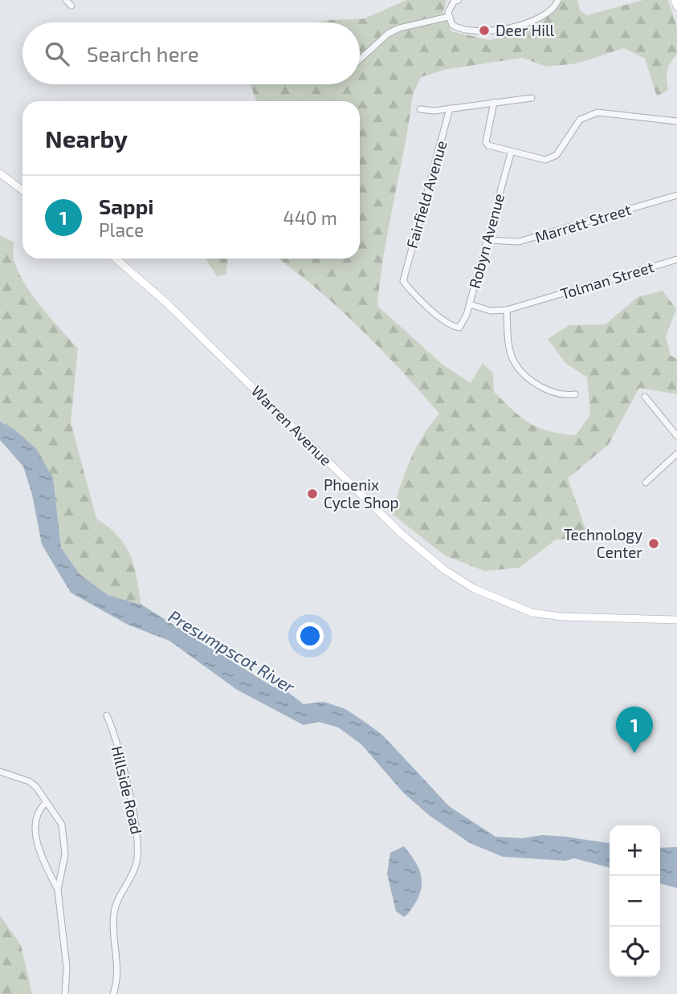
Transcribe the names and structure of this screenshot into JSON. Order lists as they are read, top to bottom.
{
  "streets": {
    "main road": ["Warren Avenue"],
    "street": [
      "Fairfield Avenue",
      "Marrett Street",
      "Robyn Avenue",
      "Tolman Street",
      "Hillside Road"
    ]
  },
  "crossings": [
    ["Fairfield Avenue", "Robyn Avenue"],
    ["Marrett Street", "Robyn Avenue"]
  ],
  "water": ["Presumpscot River"],
  "places": ["Deer Hill", "Phoenix Cycle Shop", "Technology Center"],
  "page": {
    "search": "Search here",
    "heading": "Nearby",
    "list": [
      {
        "mark": "1",
        "name": "Sappi",
        "note": "Place",
        "value": "440 m"
      }
    ],
    "pins": "1",
    "map_buttons": ["+", "−"]
  }
}
